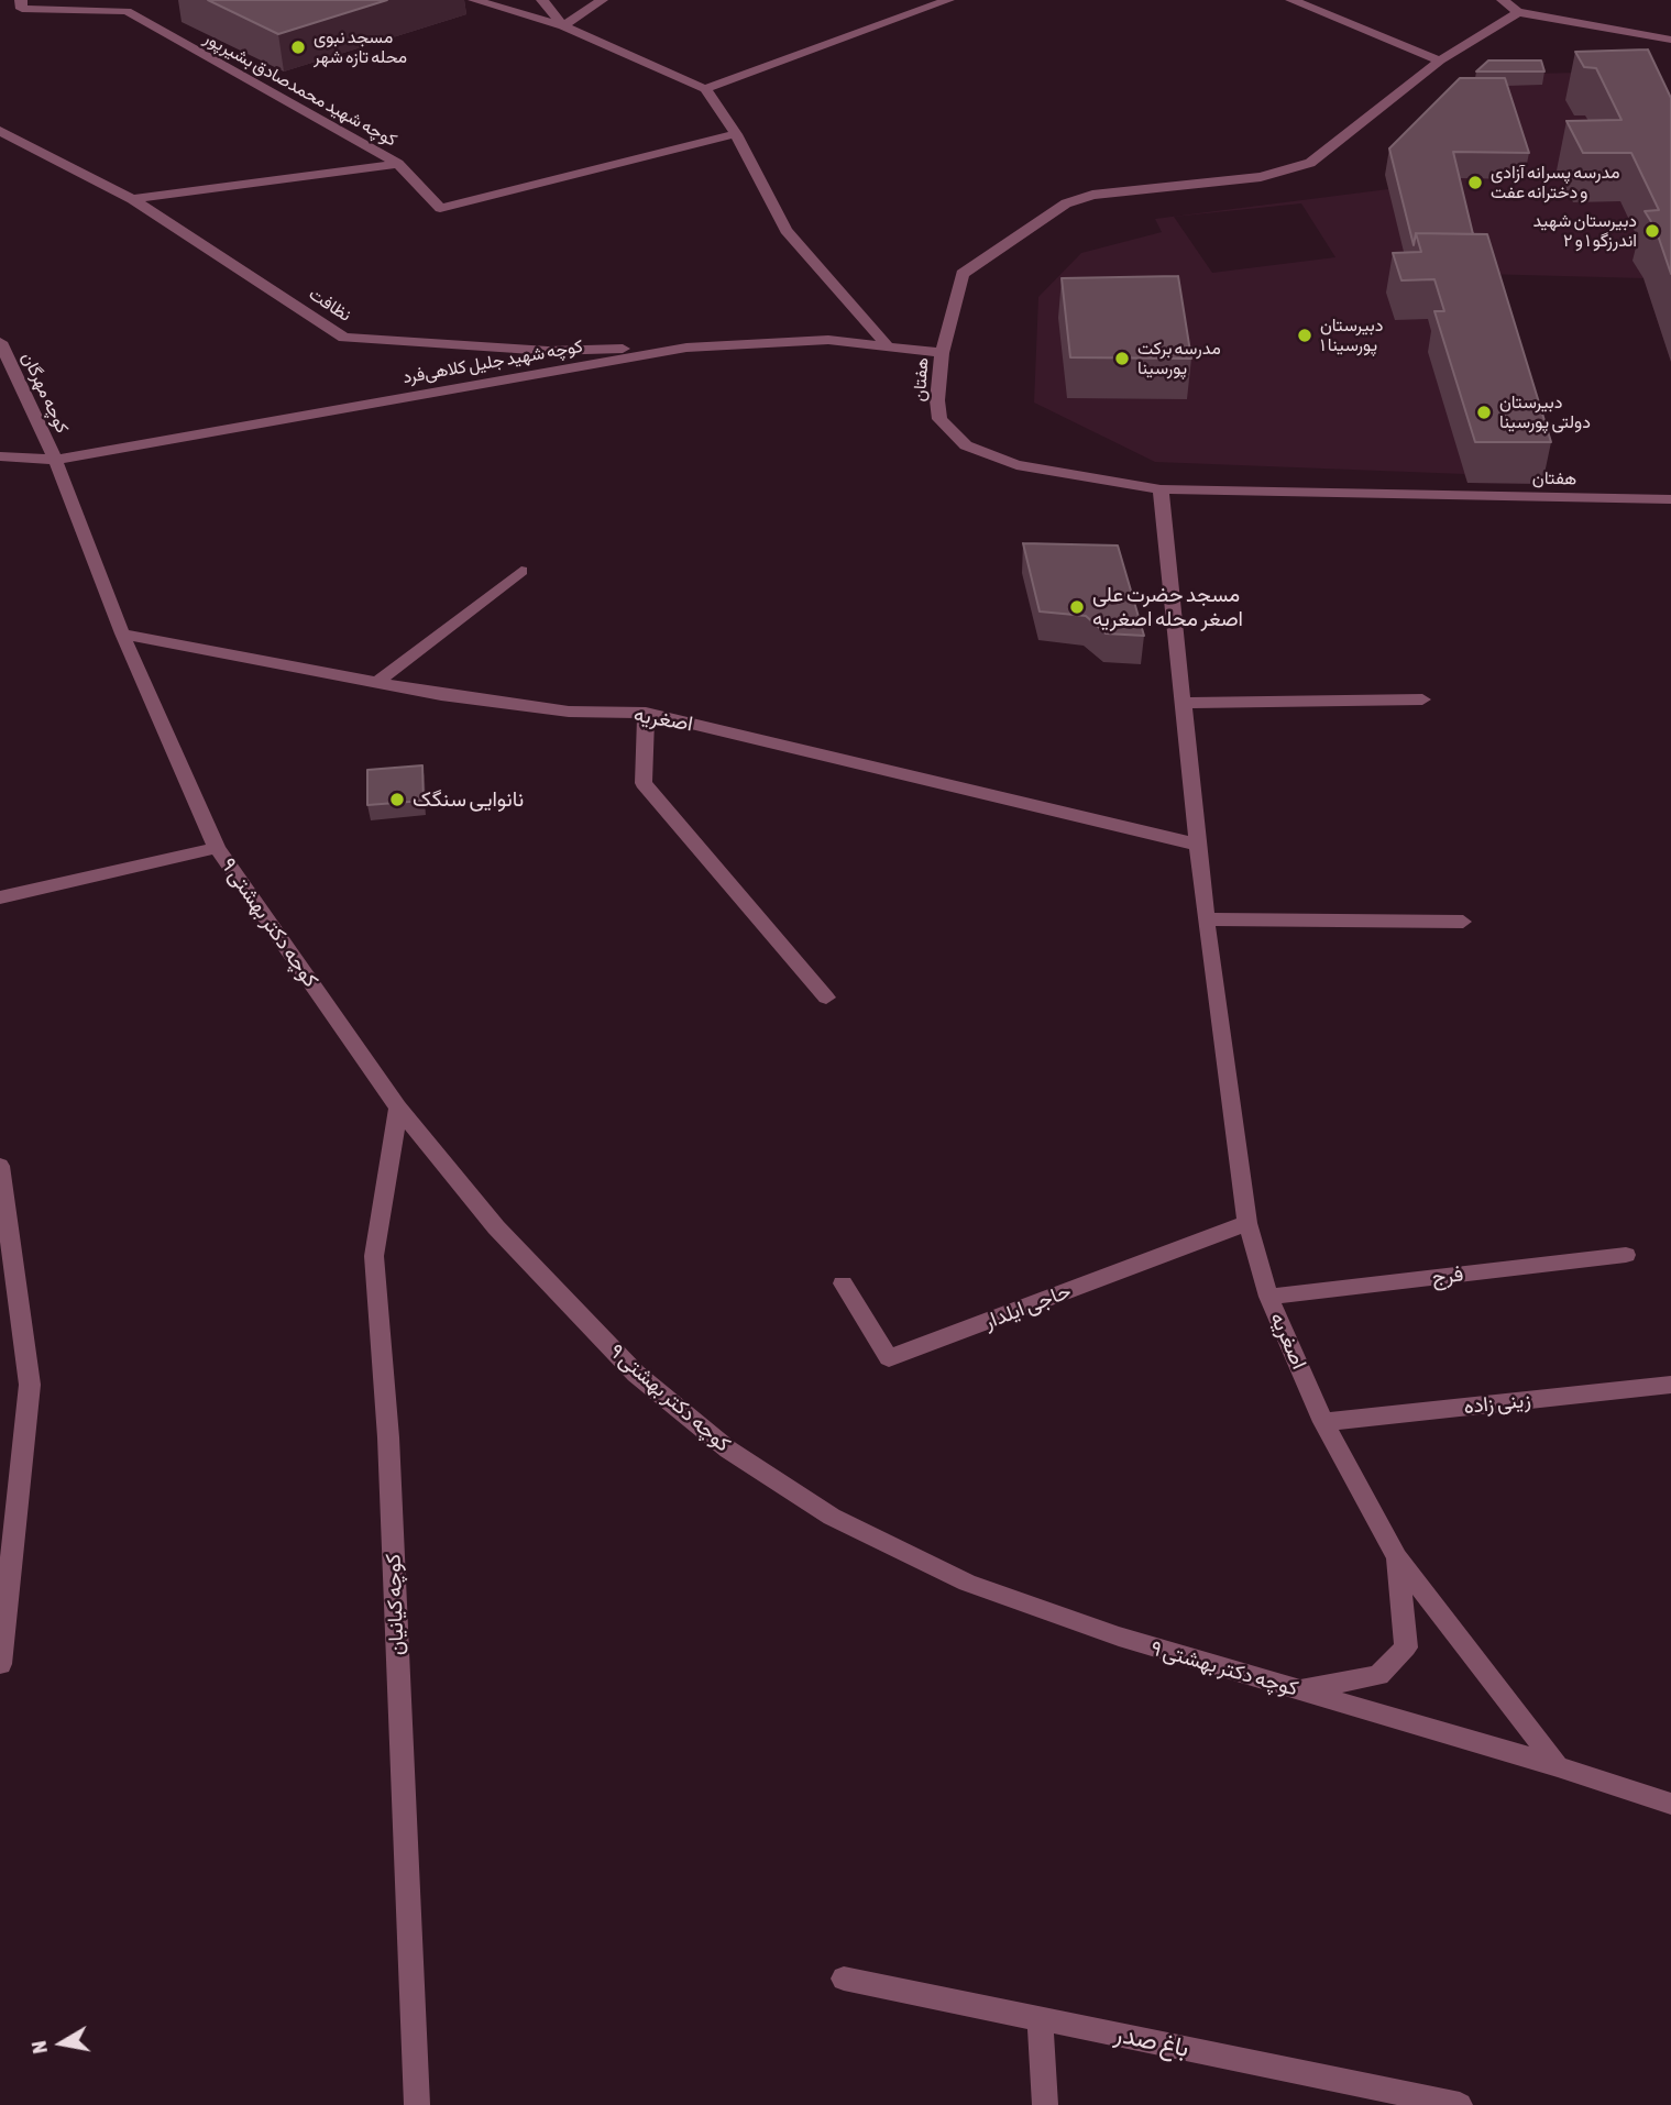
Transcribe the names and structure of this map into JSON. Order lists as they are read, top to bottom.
{
  "streets": {
    "street": [
      "کوچه شهید محمدصادق بشیرپور",
      "نظافت",
      "کوچه شهید جلیل کلاهی‌فرد",
      "هفتان",
      "کوچه مهرگان",
      "اصغریه",
      "کوچه دکتر بهشتی ۹",
      "فرج",
      "حاجی ایلدار",
      "زینی زاده",
      "کوچه کیانیان",
      "باغ صدر"
    ]
  },
  "crossings": [
    ["نظافت", "کوچه شهید جلیل کلاهی‌فرد"],
    ["کوچه شهید جلیل کلاهی‌فرد", "هفتان"],
    ["کوچه شهید جلیل کلاهی‌فرد", "کوچه مهرگان"],
    ["کوچه شهید جلیل کلاهی‌فرد", "کوچه دکتر بهشتی ۹"],
    ["هفتان", "اصغریه"],
    ["کوچه مهرگان", "کوچه دکتر بهشتی ۹"],
    ["اصغریه", "کوچه دکتر بهشتی ۹"],
    ["اصغریه", "فرج"],
    ["اصغریه", "حاجی ایلدار"],
    ["اصغریه", "زینی زاده"],
    ["کوچه دکتر بهشتی ۹", "کوچه کیانیان"]
  ],
  "places": [
    "مسجد نبوی محله تازه شهر",
    "مدرسه پسرانه آزادی و دخترانه عفت",
    "دبیرستان شهید اندرزگو ۱ و ۲",
    "دبیرستان پورسینا ۱",
    "مدرسه برکت پورسینا",
    "دبیرستان دولتی پورسینا",
    "مسجد حضرت علی اصغر محله اصغریه",
    "نانوایی سنگک"
  ],
  "north": "left"
}
